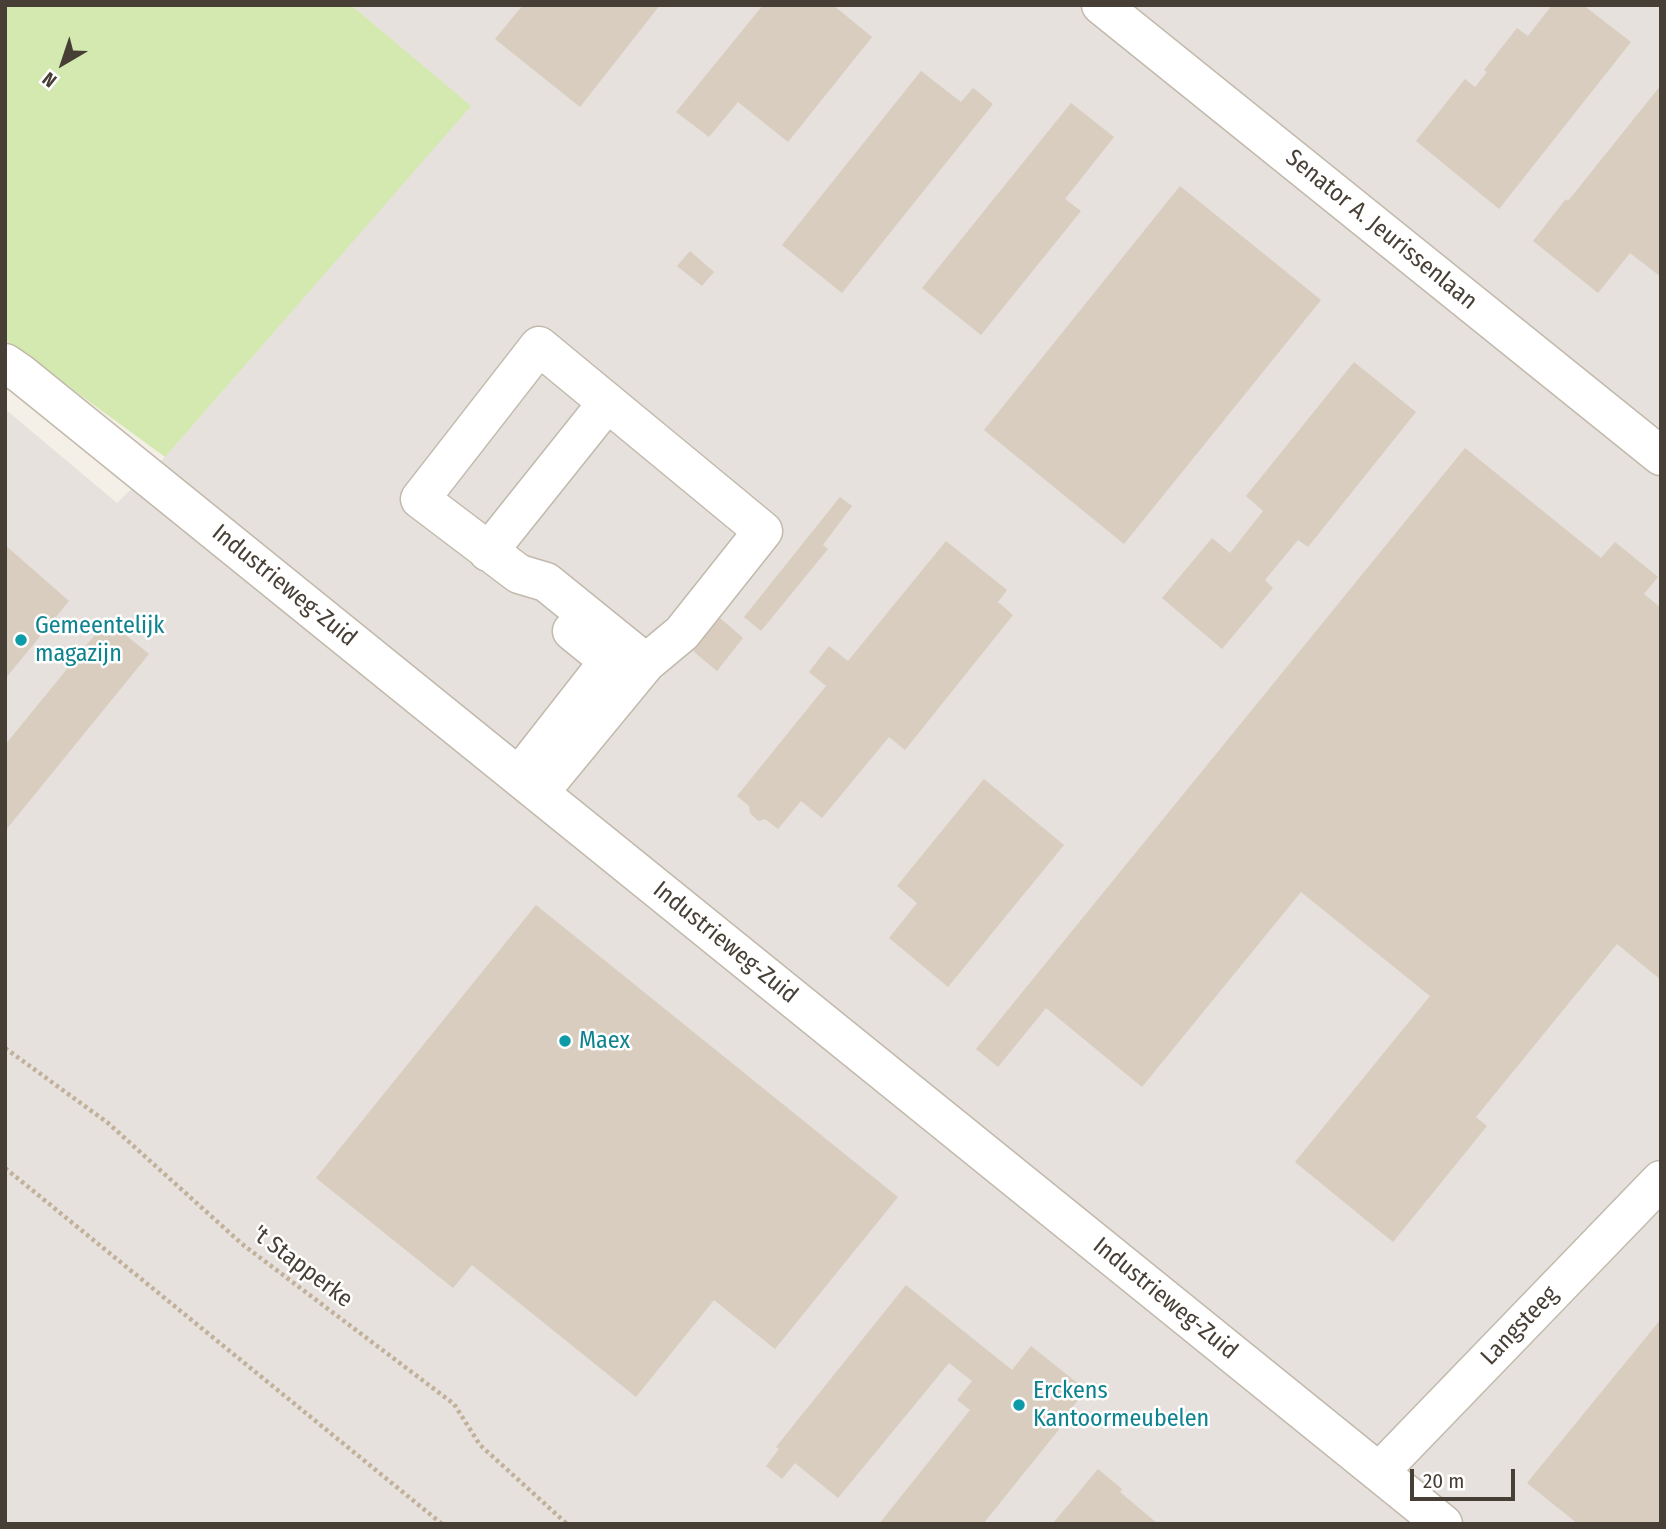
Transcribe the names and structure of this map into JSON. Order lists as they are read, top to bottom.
{
  "streets": {
    "street": ["Senator A. Jeurissenlaan", "Industrieweg-Zuid", "Langsteeg"],
    "path": ["'t Stapperke"]
  },
  "crossings": [
    ["Industrieweg-Zuid", "Langsteeg"]
  ],
  "places": ["Gemeentelijk magazijn", "Maex", "Erckens Kantoormeubelen"],
  "scale_bar": "20 m",
  "north": "bottom left"
}
